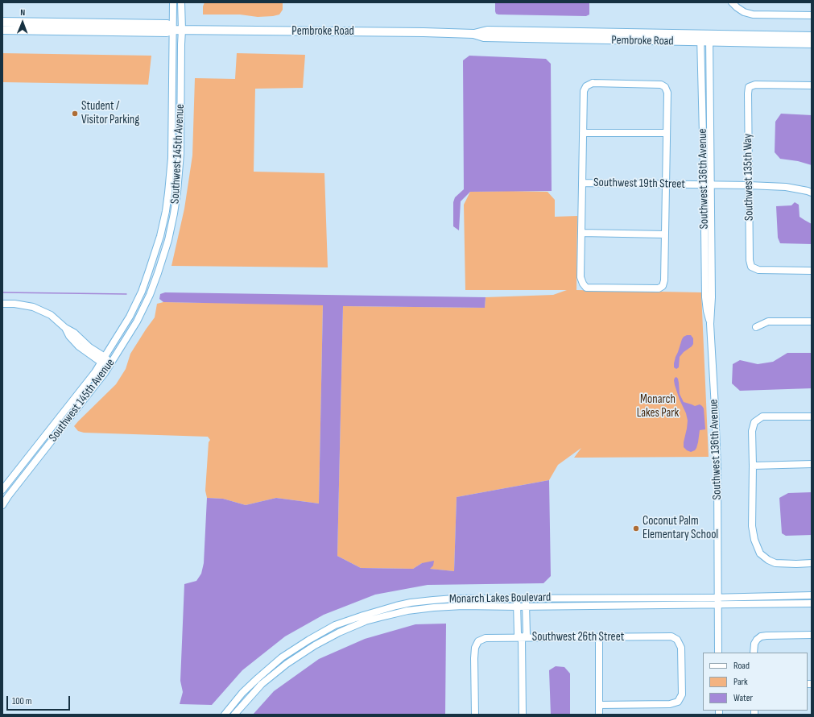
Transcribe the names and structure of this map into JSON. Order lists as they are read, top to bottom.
{
  "streets": {
    "main road": ["Pembroke Road"],
    "street": [
      "Southwest 145th Avenue",
      "Southwest 135th Way",
      "Southwest 136th Avenue",
      "Southwest 19th Street",
      "Monarch Lakes Boulevard",
      "Southwest 26th Street"
    ]
  },
  "crossings": [
    ["Pembroke Road", "Southwest 145th Avenue"],
    ["Pembroke Road", "Southwest 136th Avenue"],
    ["Southwest 135th Way", "Southwest 19th Street"],
    ["Southwest 136th Avenue", "Southwest 19th Street"],
    ["Southwest 136th Avenue", "Monarch Lakes Boulevard"]
  ],
  "parks": ["Monarch Lakes Park"],
  "places": ["Student / Visitor Parking", "Coconut Palm Elementary School"],
  "legend": ["Road", "Park", "Water"],
  "scale_bar": "100 m",
  "north": "top"
}
